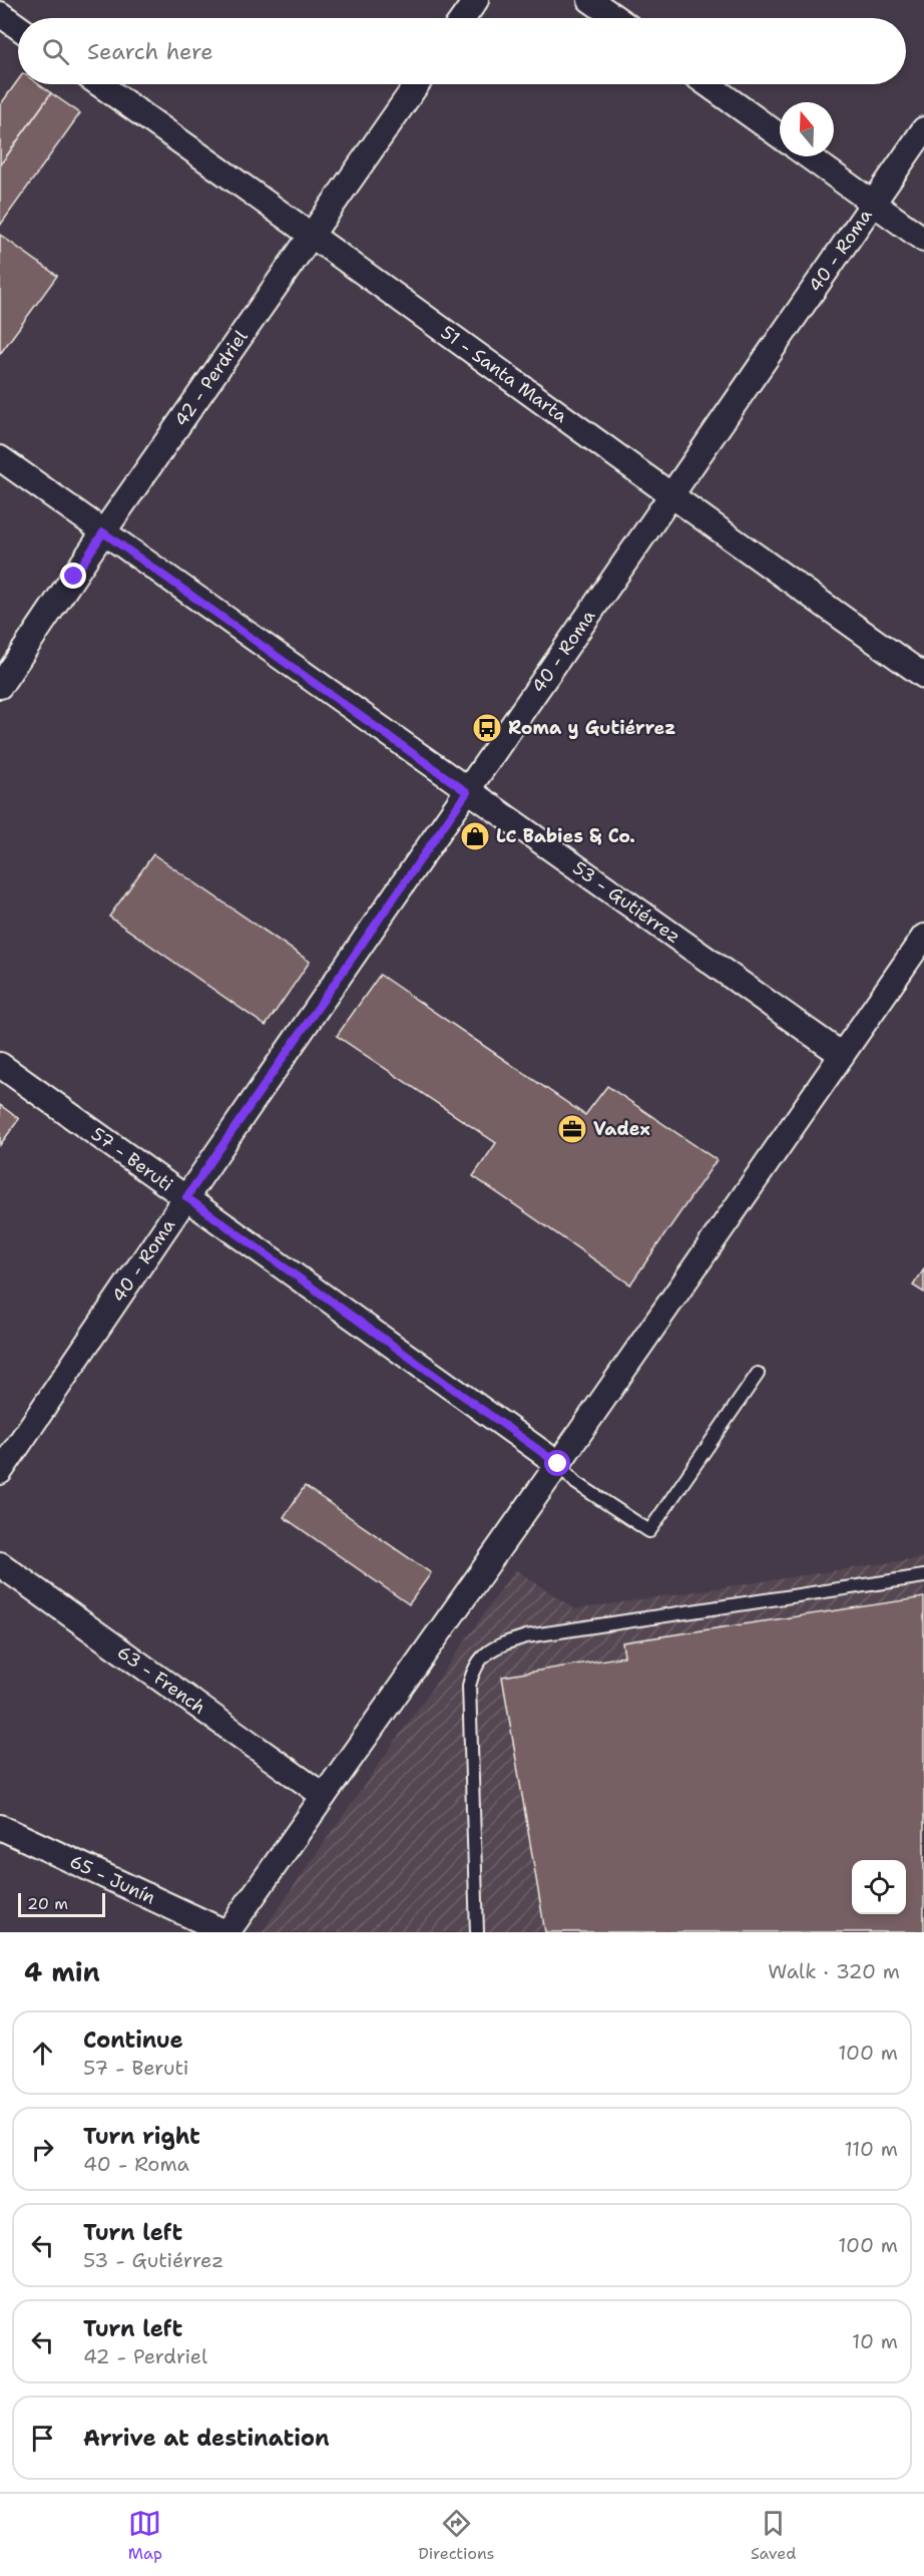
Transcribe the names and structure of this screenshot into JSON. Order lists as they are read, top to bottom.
{
  "streets": {
    "street": [
      "40 - Roma",
      "51 - Santa Marta",
      "42 - Perdriel",
      "53 - Gutiérrez",
      "57 - Beruti",
      "63 - French",
      "65 - Junín"
    ]
  },
  "crossings": [
    ["40 - Roma", "51 - Santa Marta"],
    ["40 - Roma", "53 - Gutiérrez"],
    ["40 - Roma", "57 - Beruti"],
    ["51 - Santa Marta", "42 - Perdriel"],
    ["42 - Perdriel", "53 - Gutiérrez"]
  ],
  "places": {
    "bus stop": ["Roma y Gutiérrez"],
    "shop": ["LC Babies & Co."],
    "office": ["Vadex"]
  },
  "scale_bar": "20 m",
  "north": "top",
  "page": {
    "search": "Search here",
    "scale": "20 m",
    "heading": ["4 min", "Walk · 320 m"],
    "list": [
      ["Continue", "57 - Beruti", "100 m"],
      ["Turn right", "40 - Roma", "110 m"],
      ["Turn left", "53 - Gutiérrez", "100 m"],
      ["Turn left", "42 - Perdriel", "10 m"],
      "Arrive at destination"
    ],
    "nav": ["Map", "Directions", "Saved"]
  }
}
